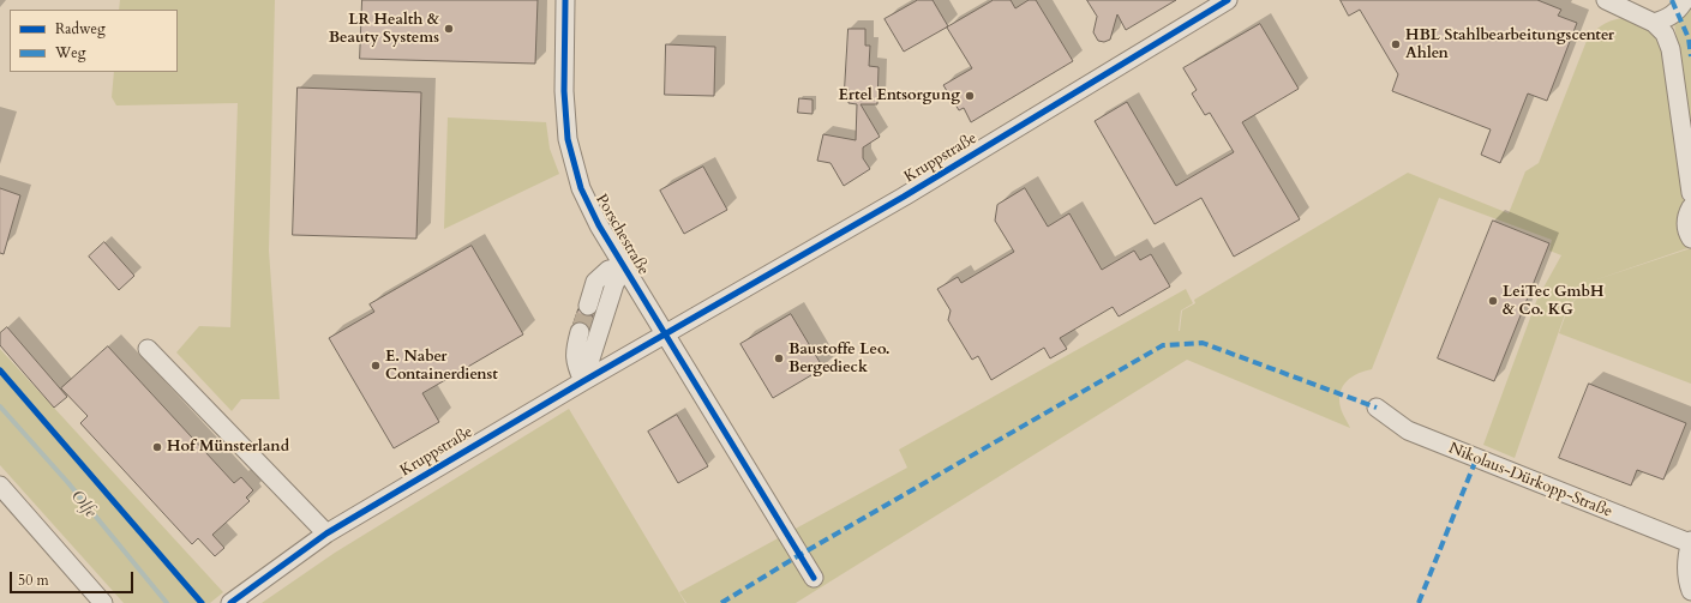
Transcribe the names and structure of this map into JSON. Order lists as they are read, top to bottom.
{
  "streets": {
    "street": ["Kruppstraße", "Porschestraße", "Nikolaus-Dürkopp-Straße"]
  },
  "crossings": [
    ["Kruppstraße", "Porschestraße"]
  ],
  "water": ["Olfe"],
  "places": [
    "LR Health & Beauty Systems",
    "HBL Stahlbearbeitungscenter Ahlen",
    "Ertel Entsorgung",
    "LeiTec GmbH & Co. KG",
    "Baustoffe Leo. Bergedieck",
    "E. Naber Containerdienst",
    "Hof Münsterland"
  ],
  "legend": ["Radweg", "Weg"],
  "scale_bar": "50 m"
}
